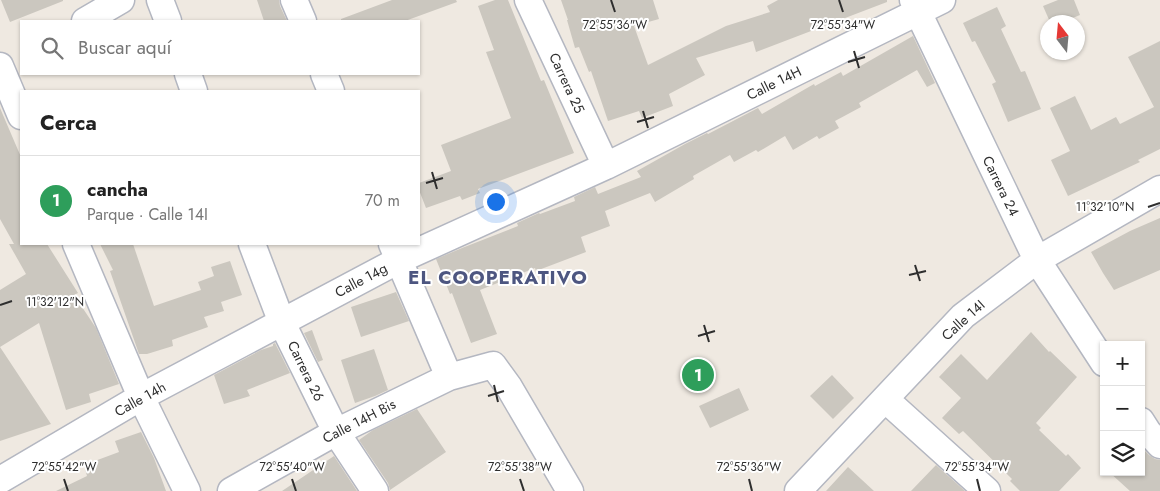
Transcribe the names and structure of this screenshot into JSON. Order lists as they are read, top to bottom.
{
  "streets": {
    "street": [
      "Carrera 25",
      "Calle 14H",
      "Carrera 24",
      "Calle 14g",
      "Calle 14I",
      "Carrera 26",
      "Calle 14h",
      "Calle 14H Bis"
    ]
  },
  "crossings": [
    ["Carrera 25", "Calle 14H"],
    ["Carrera 25", "Calle 14g"],
    ["Calle 14H", "Carrera 24"],
    ["Calle 14H", "Calle 14g"],
    ["Carrera 24", "Calle 14I"],
    ["Calle 14g", "Carrera 26"],
    ["Calle 14g", "Calle 14h"],
    ["Carrera 26", "Calle 14h"],
    ["Carrera 26", "Calle 14H Bis"]
  ],
  "districts": ["EL COOPERATIVO"],
  "north": "top",
  "page": {
    "search": "Buscar aquí",
    "heading": "Cerca",
    "list": [
      {
        "mark": "1",
        "name": "cancha",
        "note": "Parque · Calle 14I",
        "value": "70 m"
      }
    ],
    "map_buttons": ["+", "−"],
    "pins": "1"
  },
  "coordinates": [
    "72°55'36\"W",
    "72°55'34\"W",
    "11°32'10\"N",
    "11°32'12\"N",
    "72°55'40\"W",
    "72°55'42\"W",
    "72°55'38\"W"
  ]
}
